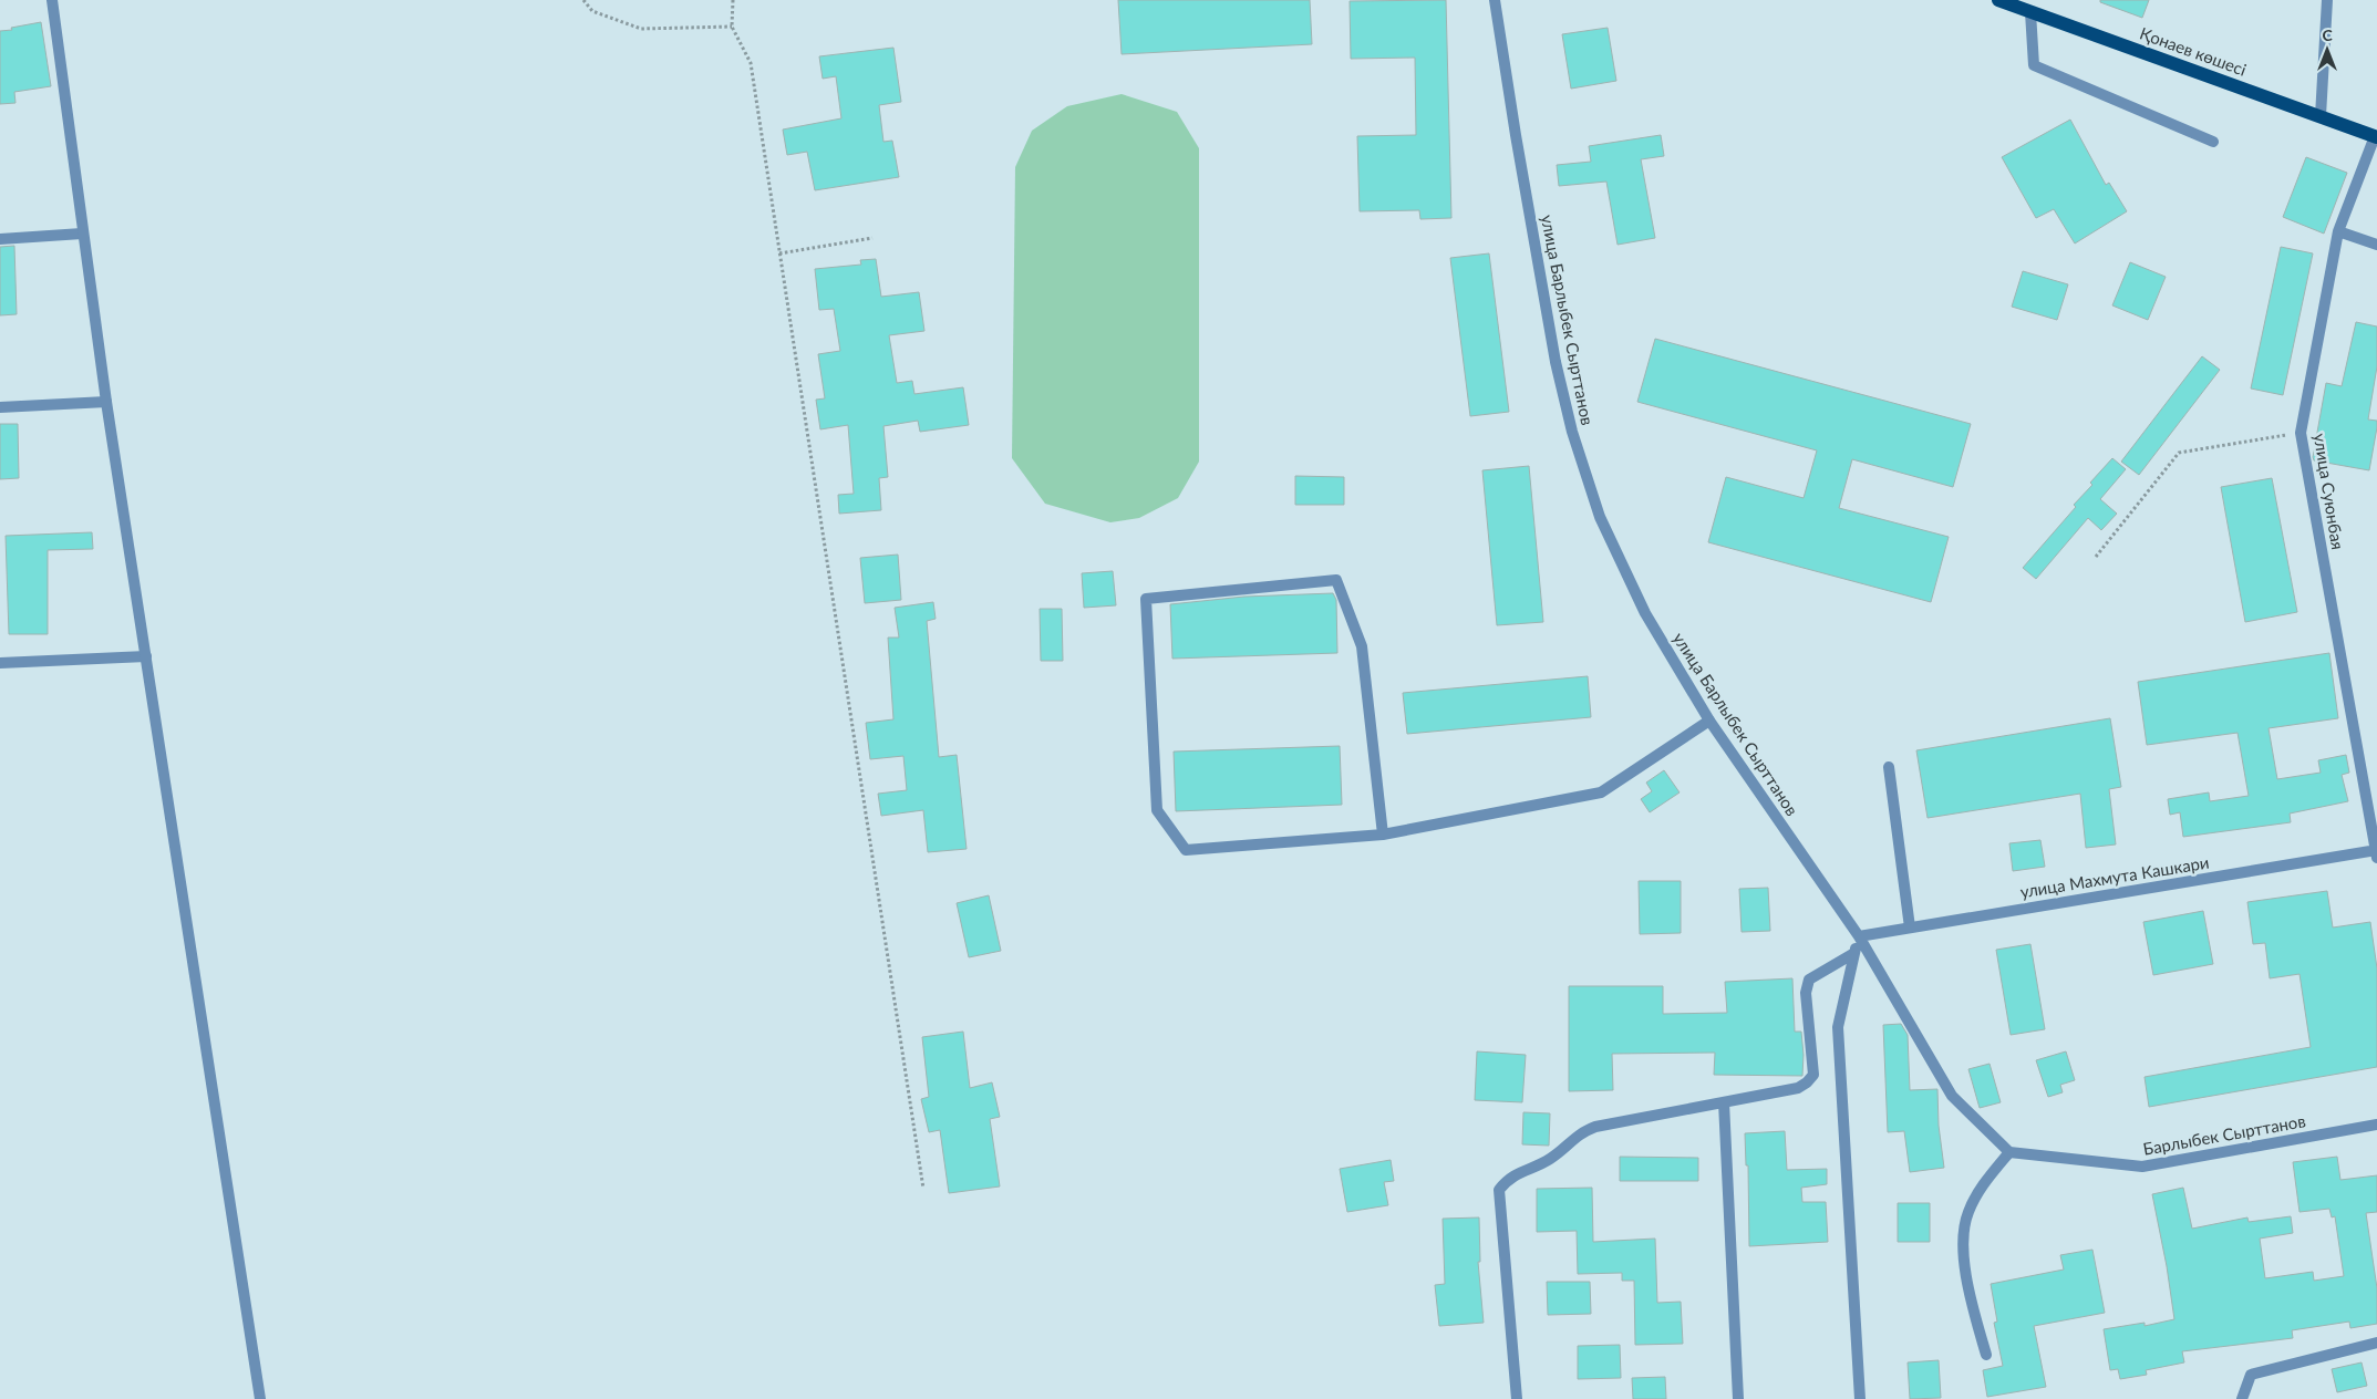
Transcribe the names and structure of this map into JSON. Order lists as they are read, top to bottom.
{
  "streets": {
    "main road": ["Қонаев көшесі"],
    "street": [
      "улица Барлыбек Сырттанов",
      "улица Суюнбая",
      "улица Махмута Кашкари",
      "Барлыбек Сырттанов"
    ]
  },
  "crossings": [
    ["Қонаев көшесі", "улица Суюнбая"],
    ["улица Барлыбек Сырттанов", "улица Махмута Кашкари"],
    ["улица Суюнбая", "улица Махмута Кашкари"]
  ],
  "north": "top"
}
